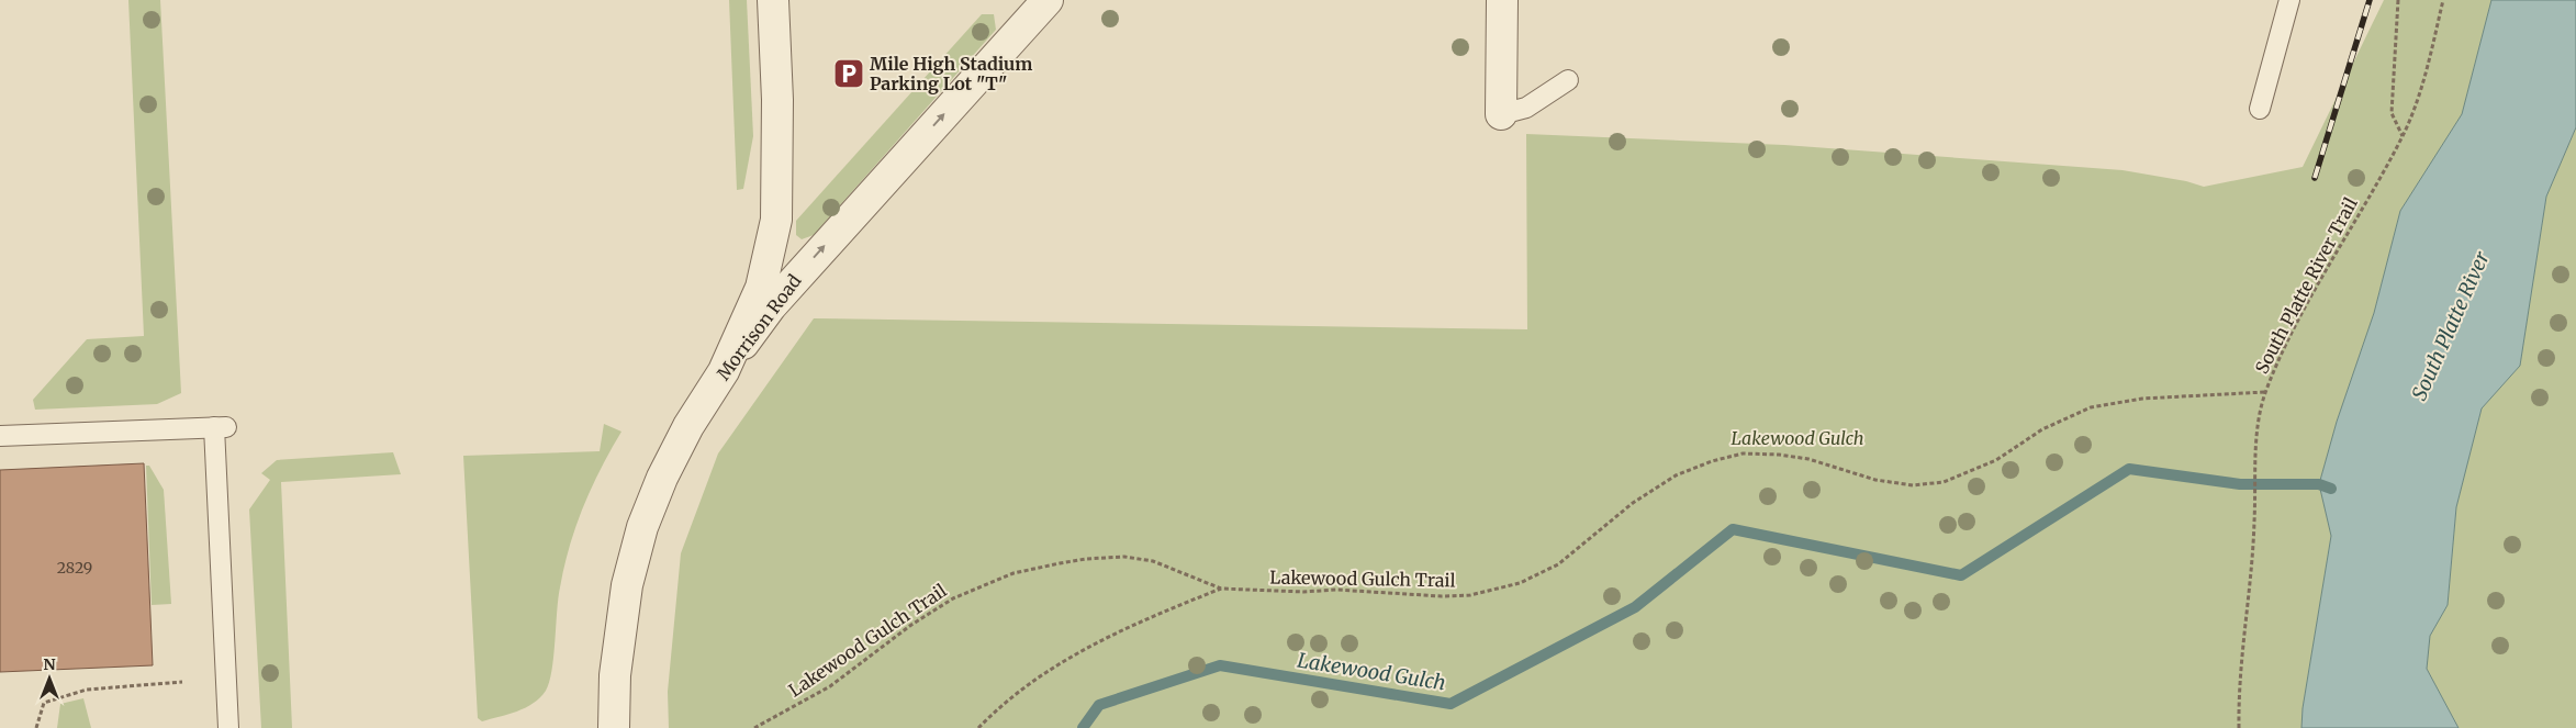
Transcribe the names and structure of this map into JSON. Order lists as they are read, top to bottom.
{
  "streets": {
    "street": ["Morrison Road"],
    "path": ["South Platte River Trail", "Lakewood Gulch Trail"]
  },
  "crossings": [
    ["South Platte River Trail", "Lakewood Gulch Trail"]
  ],
  "one_way": ["Morrison Road"],
  "water": ["South Platte River", "Lakewood Gulch"],
  "parks": ["Lakewood Gulch"],
  "places": {
    "parking": ["Mile High Stadium Parking Lot \"T\""]
  },
  "house_numbers": ["2829"],
  "north": "top"
}
